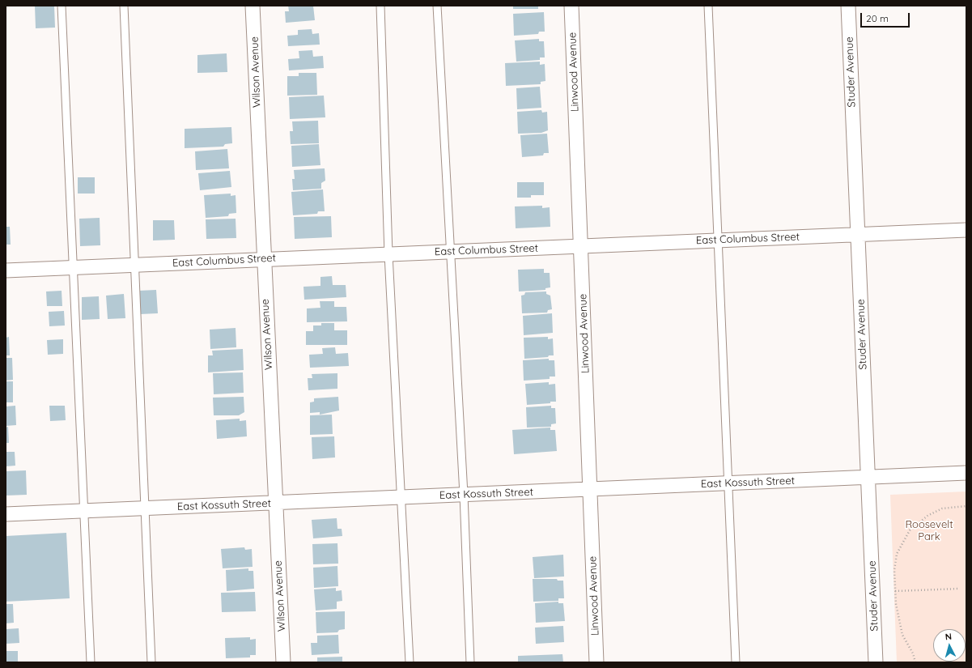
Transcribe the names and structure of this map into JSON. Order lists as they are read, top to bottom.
{
  "streets": {
    "street": [
      "Wilson Avenue",
      "Linwood Avenue",
      "Studer Avenue",
      "East Columbus Street",
      "East Kossuth Street"
    ]
  },
  "crossings": [
    ["Wilson Avenue", "East Columbus Street"],
    ["Wilson Avenue", "East Kossuth Street"],
    ["Linwood Avenue", "East Columbus Street"],
    ["Linwood Avenue", "East Kossuth Street"],
    ["Studer Avenue", "East Columbus Street"],
    ["Studer Avenue", "East Kossuth Street"]
  ],
  "parks": ["Roosevelt Park"],
  "scale_bar": "20 m",
  "north": "top"
}
